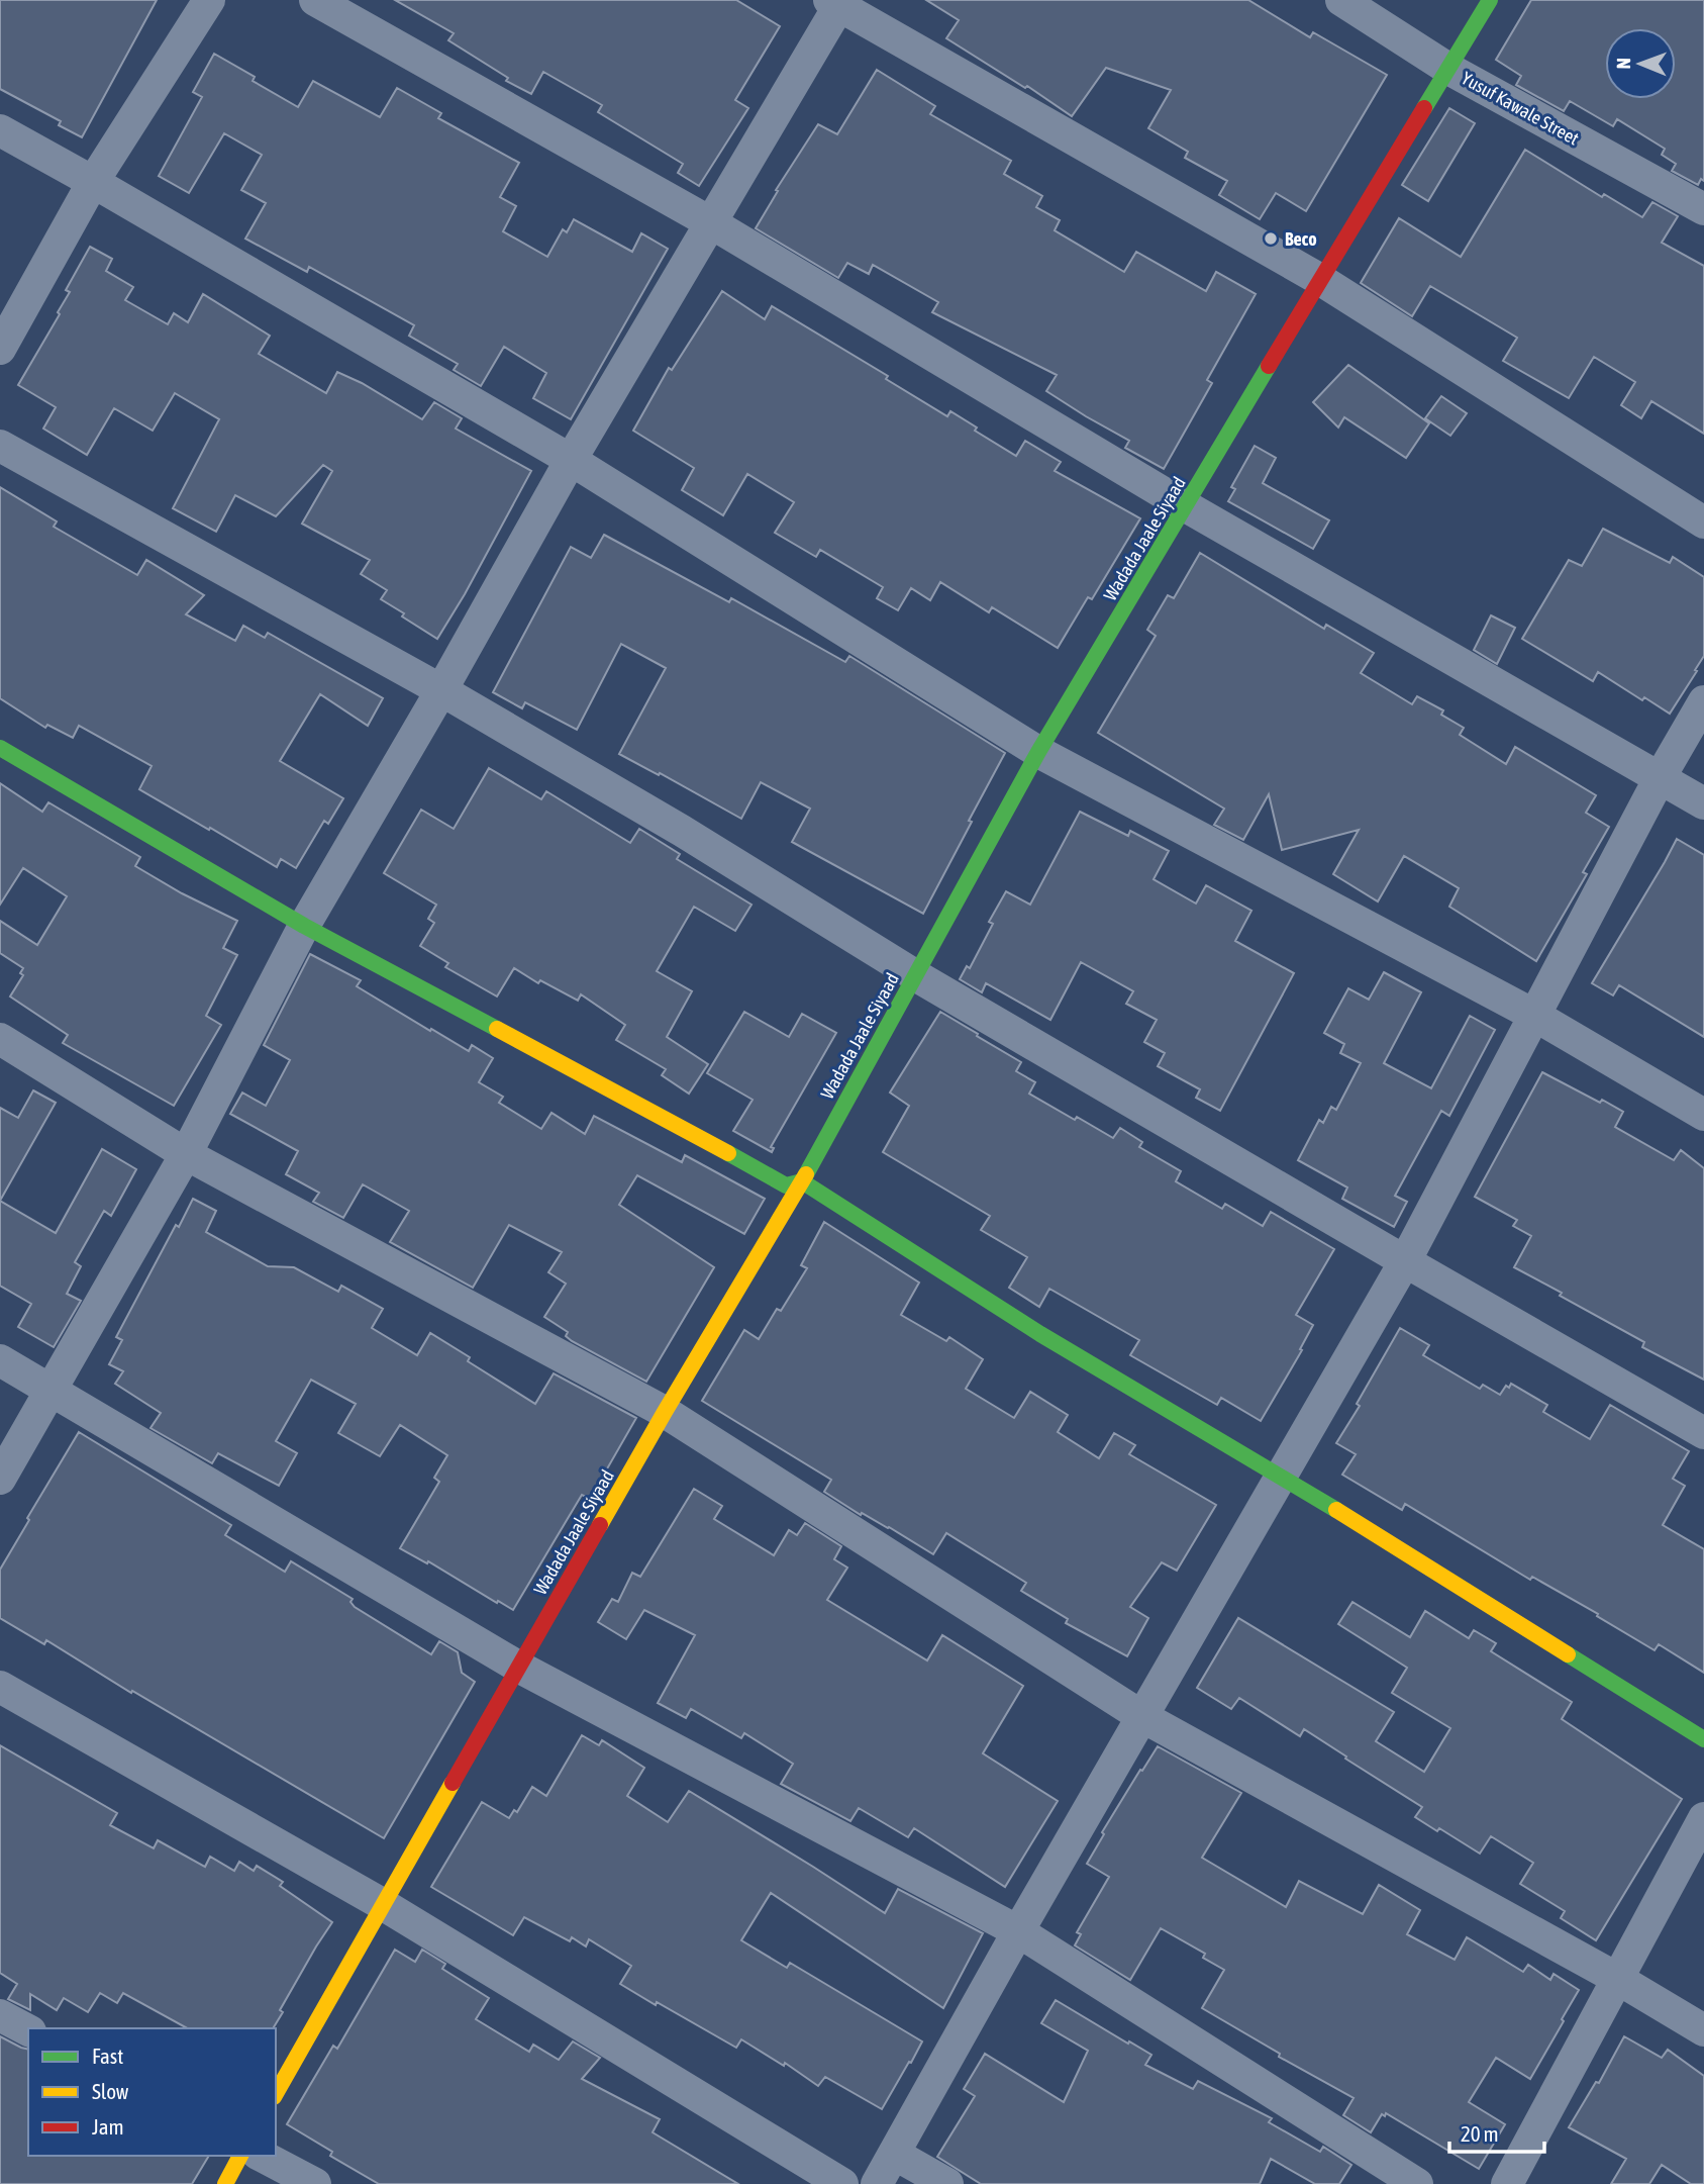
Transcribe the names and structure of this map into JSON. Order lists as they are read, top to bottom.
{
  "streets": {
    "main road": ["Wadada Jaale Siyaad"],
    "street": ["Yusuf Kawale Street"]
  },
  "crossings": [
    ["Yusuf Kawale Street", "Wadada Jaale Siyaad"]
  ],
  "places": ["Beco"],
  "legend": ["Fast", "Slow", "Jam"],
  "scale_bar": "20 m",
  "north": "left"
}
